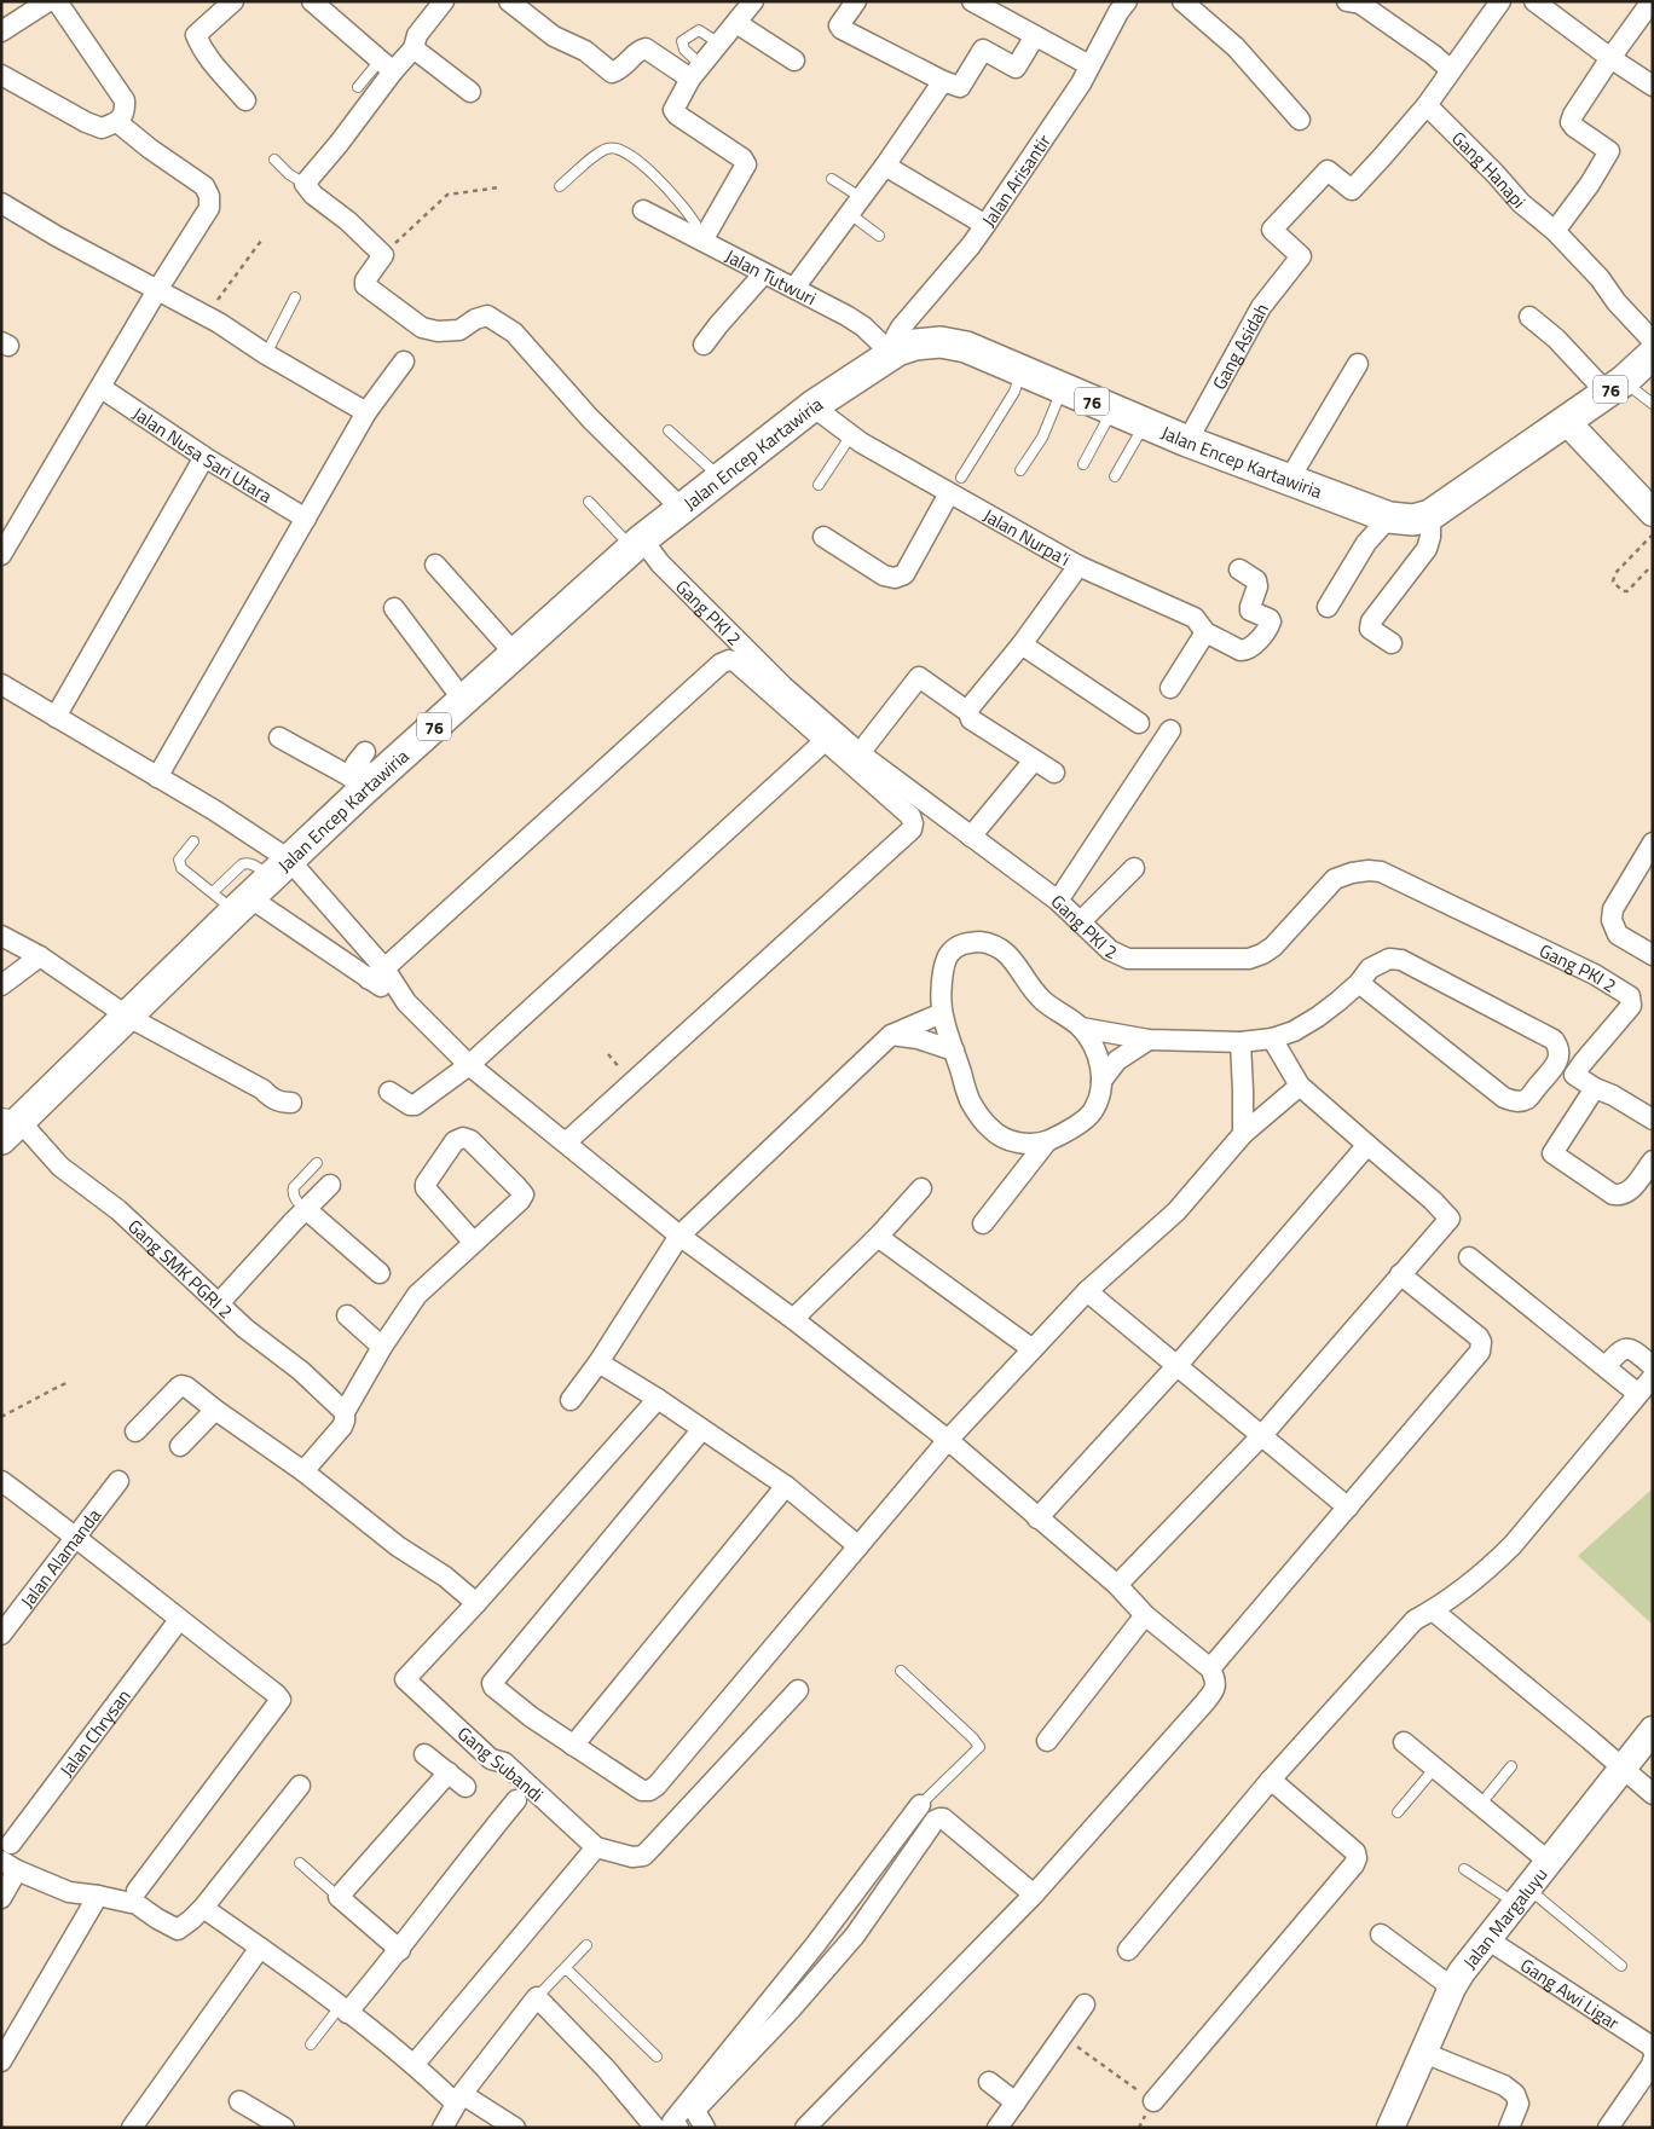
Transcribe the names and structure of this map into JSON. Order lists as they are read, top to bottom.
{
  "streets": {
    "main road": ["76", "Jalan Encep Kartawiria", "Jalan Margaluyu"],
    "street": [
      "Gang Hanapi",
      "Jalan Arisantir",
      "Jalan Tutwuri",
      "Gang Asidah",
      "Jalan Nusa Sari Utara",
      "Jalan Nurpa'i",
      "Gang PKI 2",
      "Gang SMK PGRI 2",
      "Jalan Alamanda",
      "Jalan Chrysan",
      "Gang Subandi",
      "Gang Awi Ligar"
    ]
  },
  "crossings": [
    ["Gang Hanapi", "Gang Asidah"],
    ["Jalan Arisantir", "Jalan Tutwuri"],
    ["Jalan Arisantir", "Jalan Encep Kartawiria"],
    ["Jalan Tutwuri", "Jalan Encep Kartawiria"],
    ["Gang Asidah", "Jalan Encep Kartawiria"],
    ["Jalan Encep Kartawiria", "Jalan Nurpa'i"],
    ["Jalan Encep Kartawiria", "Gang PKI 2"],
    ["Jalan Encep Kartawiria", "Gang SMK PGRI 2"],
    ["Jalan Margaluyu", "Gang Awi Ligar"]
  ]
}
